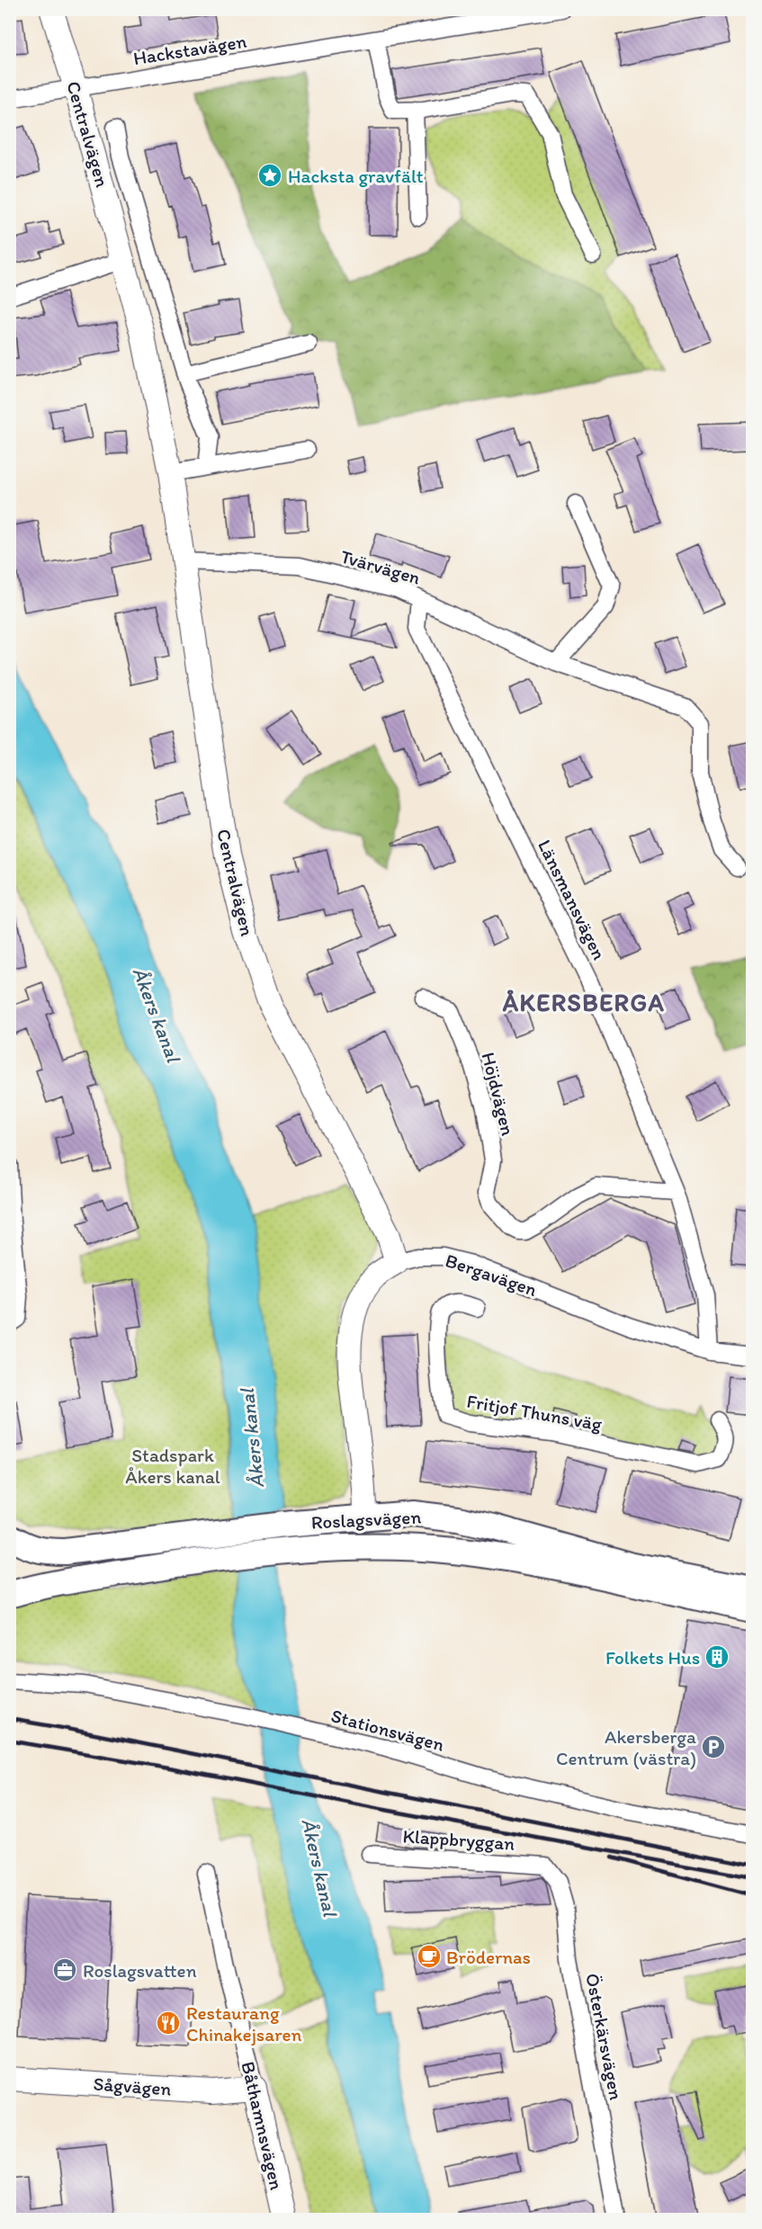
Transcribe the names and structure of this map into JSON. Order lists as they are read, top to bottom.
{
  "streets": {
    "main road": ["Roslagsvägen"],
    "street": [
      "Hackstavägen",
      "Centralvägen",
      "Tvärvägen",
      "Länsmansvägen",
      "Höjdvägen",
      "Bergavägen",
      "Fritjof Thuns väg",
      "Stationsvägen",
      "Klappbryggan",
      "Österkärsvägen",
      "Sågvägen",
      "Båthamnsvägen"
    ]
  },
  "crossings": [
    ["Hackstavägen", "Centralvägen"],
    ["Centralvägen", "Tvärvägen"],
    ["Centralvägen", "Bergavägen"],
    ["Tvärvägen", "Länsmansvägen"],
    ["Länsmansvägen", "Höjdvägen"],
    ["Länsmansvägen", "Bergavägen"],
    ["Bergavägen", "Roslagsvägen"],
    ["Klappbryggan", "Österkärsvägen"],
    ["Sågvägen", "Båthamnsvägen"]
  ],
  "districts": ["ÅKERSBERGA"],
  "water": ["Åkers kanal"],
  "parks": ["Stadspark Åkers kanal"],
  "places": {
    "place": ["Hacksta gravfält"],
    "building": ["Folkets Hus"],
    "parking": ["Akersberga Centrum (västra)"],
    "cafe": ["Brödernas"],
    "office": ["Roslagsvatten"],
    "restaurant": ["Restaurang Chinakejsaren"]
  }
}
